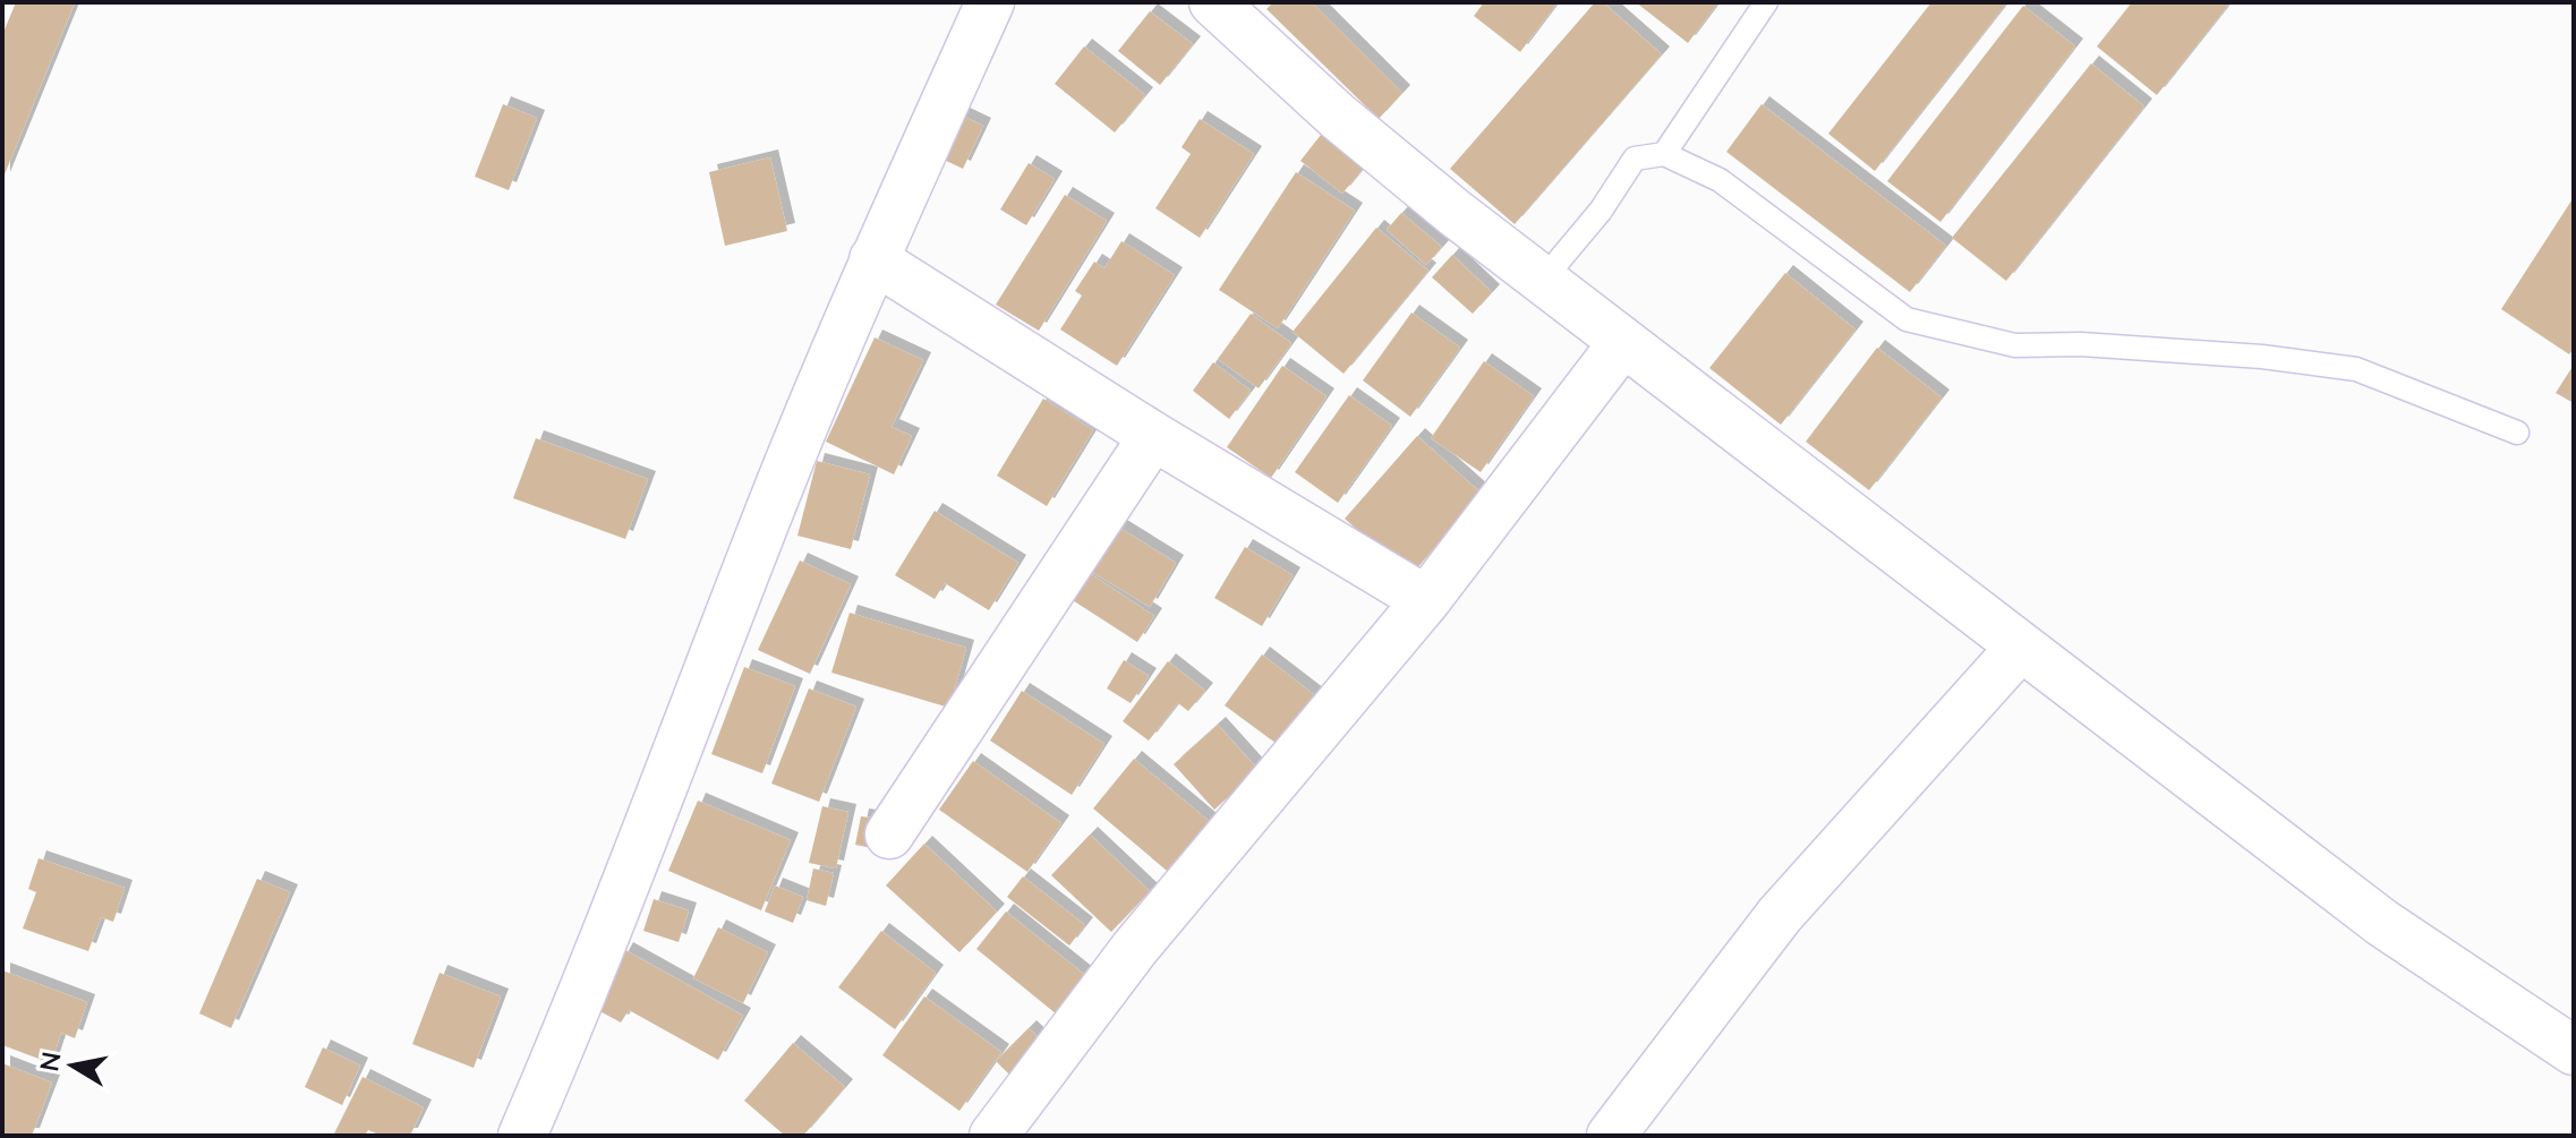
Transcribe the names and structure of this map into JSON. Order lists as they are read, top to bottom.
{
  "north": "left"
}
